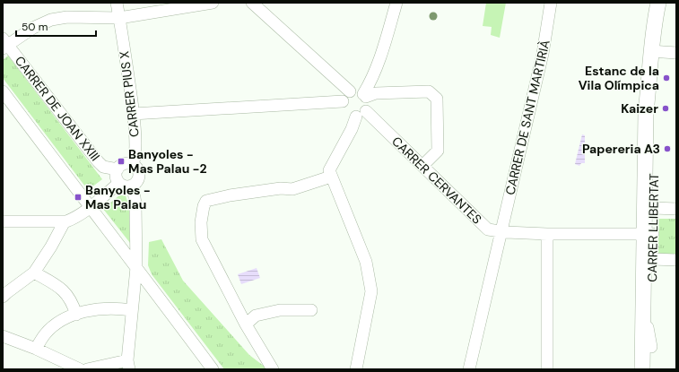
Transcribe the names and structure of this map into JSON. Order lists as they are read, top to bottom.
{
  "streets": {
    "main road": ["CARRER LLIBERTAT"],
    "street": [
      "CARRER PIUS X",
      "CARRER DE JOAN XXIII",
      "CARRER DE SANT MARTIRIÀ",
      "CARRER CERVANTES"
    ]
  },
  "crossings": [
    ["CARRER PIUS X", "CARRER DE JOAN XXIII"],
    ["CARRER DE SANT MARTIRIÀ", "CARRER CERVANTES"],
    ["CARRER CERVANTES", "CARRER LLIBERTAT"]
  ],
  "places": {
    "other": ["Estanc de la Vila Olímpica", "Kaizer", "Papereria A3"],
    "transit": ["Banyoles - Mas Palau -2", "Banyoles - Mas Palau"]
  },
  "scale_bar": "50 m"
}
